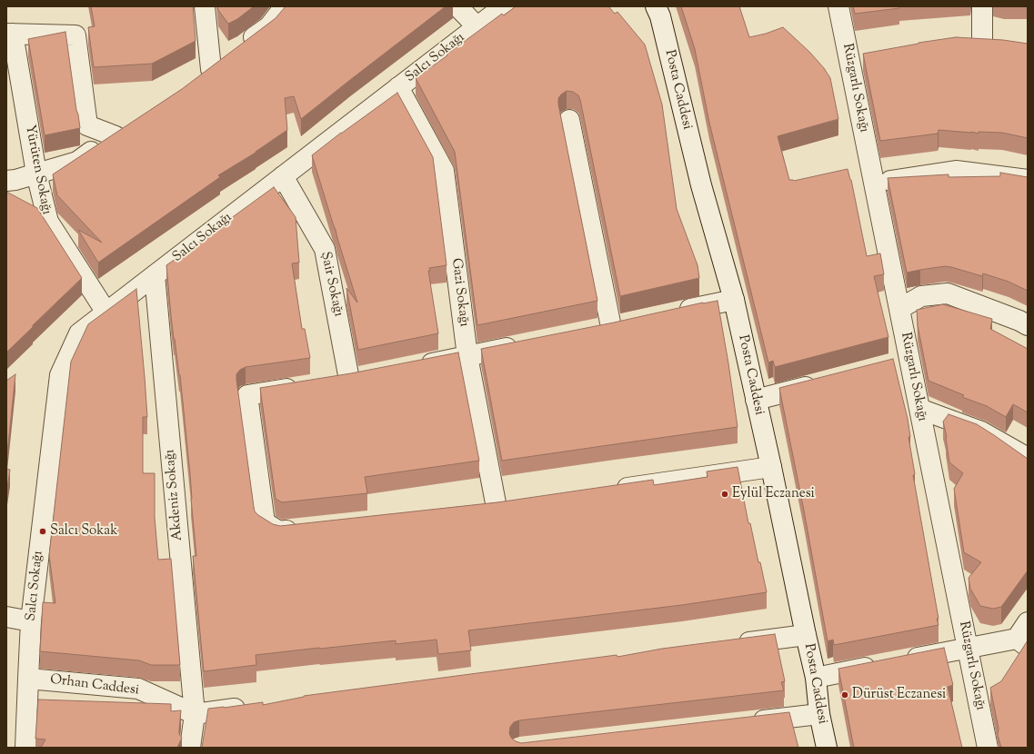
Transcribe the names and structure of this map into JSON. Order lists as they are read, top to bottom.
{
  "streets": {
    "street": [
      "Salcı Sokağı",
      "Rüzgarlı Sokağı",
      "Posta Caddesi",
      "Yürüten Sokağı",
      "Şair Sokağı",
      "Gazi Sokağı",
      "Akdeniz Sokağı",
      "Orhan Caddesi"
    ]
  },
  "crossings": [
    ["Salcı Sokağı", "Yürüten Sokağı"],
    ["Salcı Sokağı", "Şair Sokağı"],
    ["Salcı Sokağı", "Gazi Sokağı"],
    ["Salcı Sokağı", "Akdeniz Sokağı"],
    ["Salcı Sokağı", "Orhan Caddesi"],
    ["Akdeniz Sokağı", "Orhan Caddesi"]
  ],
  "places": ["Eylül Eczanesi", "Salcı Sokak", "Dürüst Eczanesi"]
}
